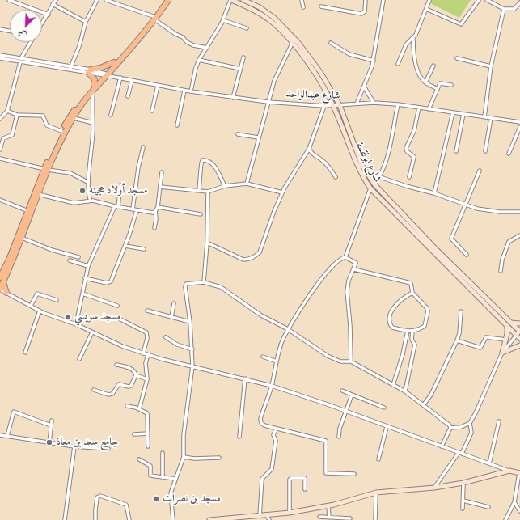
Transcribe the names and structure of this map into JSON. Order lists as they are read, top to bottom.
{
  "streets": {
    "street": ["شارع عبدالواحد", "شارع ابولقمة"]
  },
  "crossings": [
    ["شارع عبدالواحد", "شارع ابولقمة"]
  ],
  "places": [
    "مسجد أولاد عجينه",
    "مسجد سويسي",
    "جامع سعد بن معاذ",
    "مسجد بن نصرات"
  ],
  "north": "bottom left"
}
